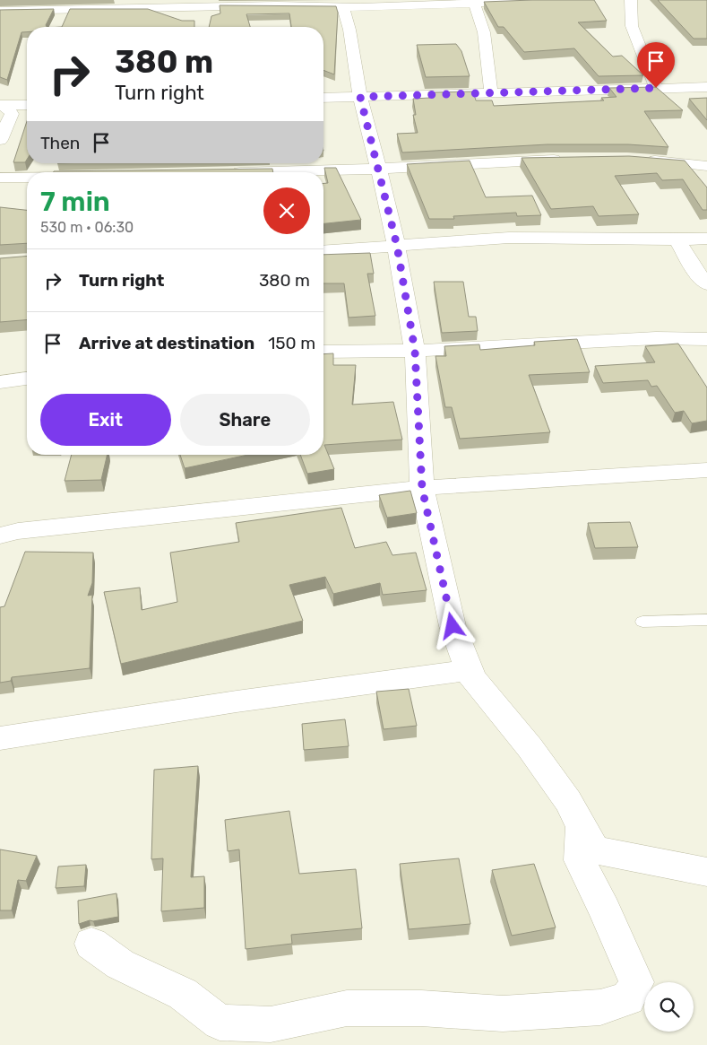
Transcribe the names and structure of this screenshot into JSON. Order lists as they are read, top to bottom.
{
  "page": {
    "turn": ["380 m", "Turn right"],
    "then": "Then",
    "heading": ["7 min", "530 m · 06:30"],
    "list": [
      {
        "name": "Turn right",
        "value": "380 m"
      },
      {
        "name": "Arrive at destination",
        "value": "150 m"
      }
    ],
    "buttons": ["Exit", "Share"]
  }
}
